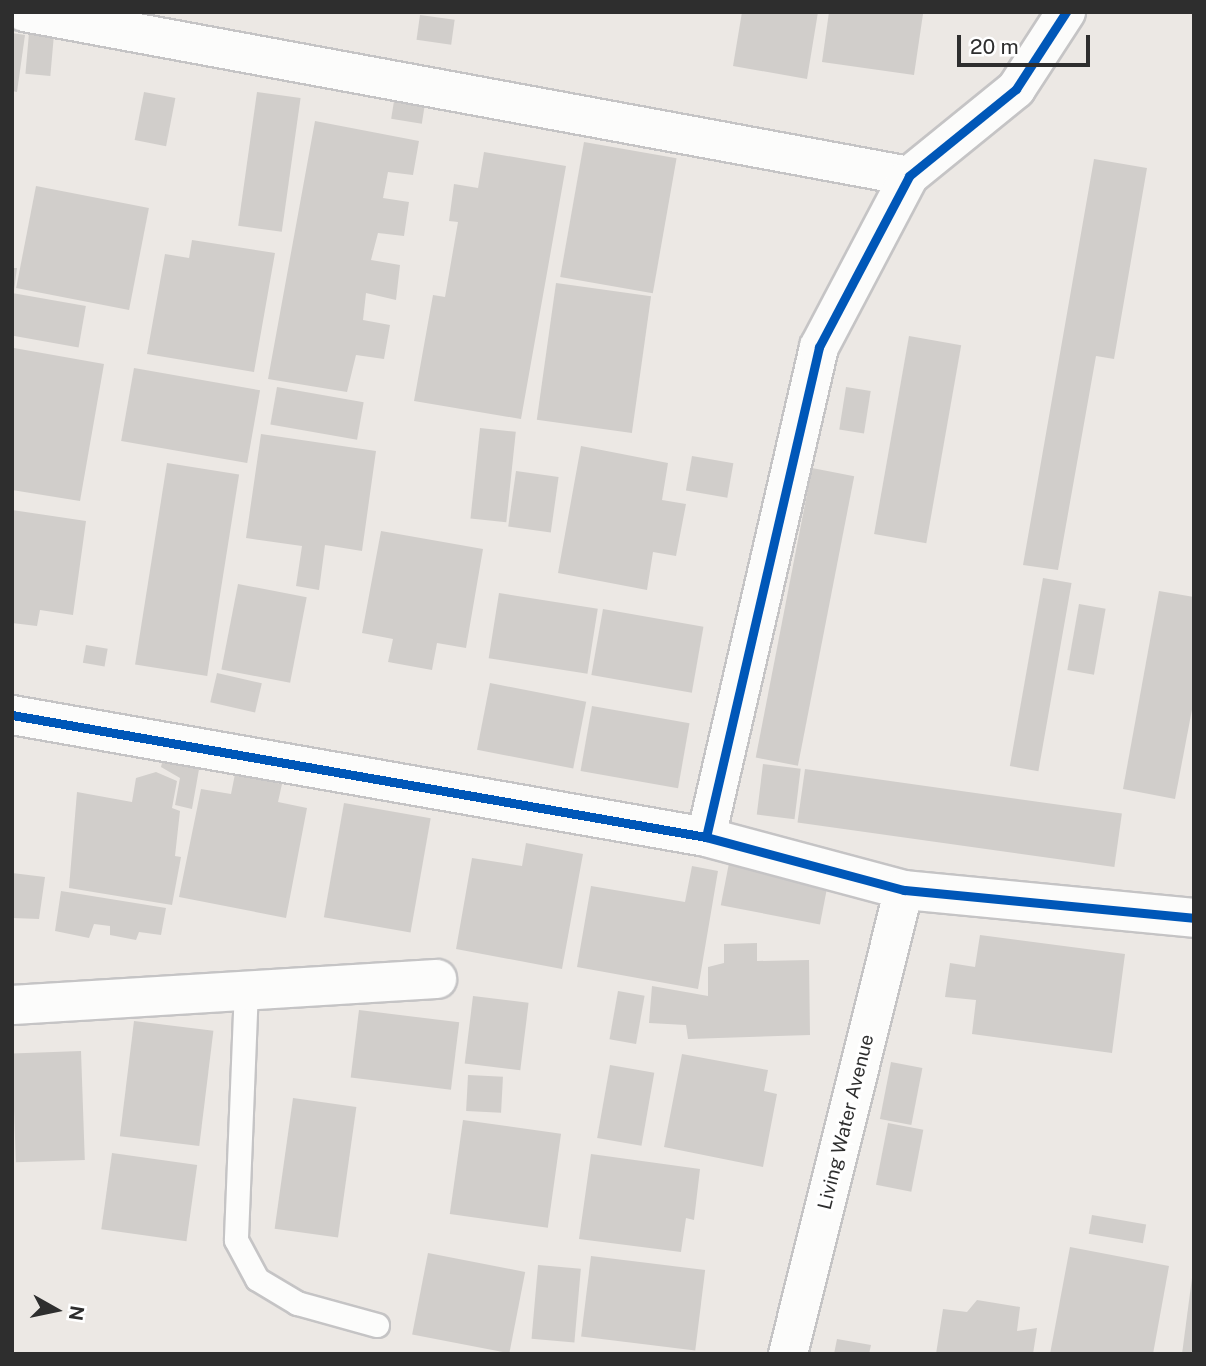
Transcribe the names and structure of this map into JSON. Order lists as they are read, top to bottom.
{
  "streets": {
    "street": ["Living Water Avenue"]
  },
  "scale_bar": "20 m",
  "north": "right"
}
